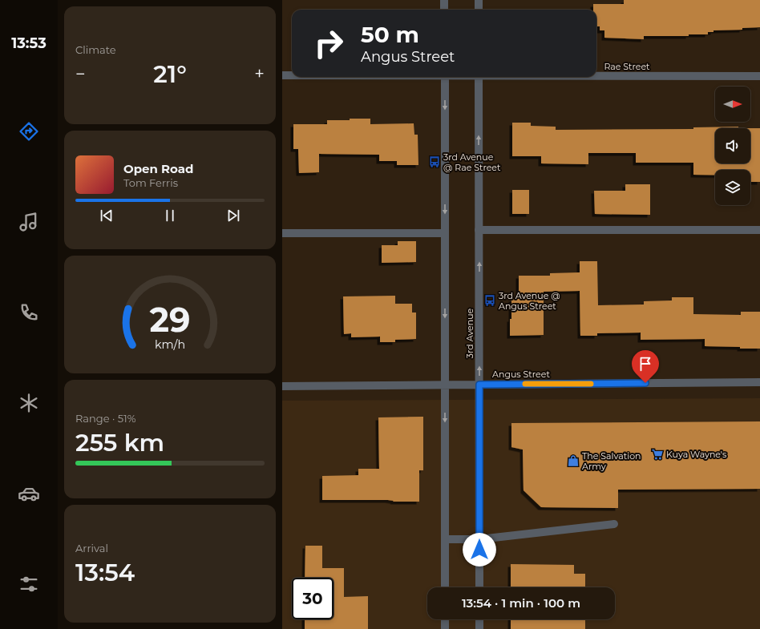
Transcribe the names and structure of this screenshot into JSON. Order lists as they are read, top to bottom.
{
  "streets": {
    "street": ["Rae Street", "3rd Avenue", "Angus Street"]
  },
  "crossings": [
    ["3rd Avenue", "Angus Street"]
  ],
  "places": {
    "bus stop": ["3rd Avenue @ Rae Street", "3rd Avenue @ Angus Street"],
    "supermarket": ["Kuya Wayne's"],
    "shop": ["The Salvation Army"]
  },
  "north": "right",
  "page": {
    "tabs": "13:53",
    "tile": [
      "Climate",
      ["Range · 51%", "255 km"],
      ["Arrival", "13:54"]
    ],
    "turn": ["50 m", "Angus Street"],
    "heat": ["−", "21°", "+"],
    "song": ["Open Road", "Tom Ferris"],
    "limit": "30",
    "trip": "13:54 · 1 min · 100 m",
    "gauge": ["29", "km/h"]
  }
}
